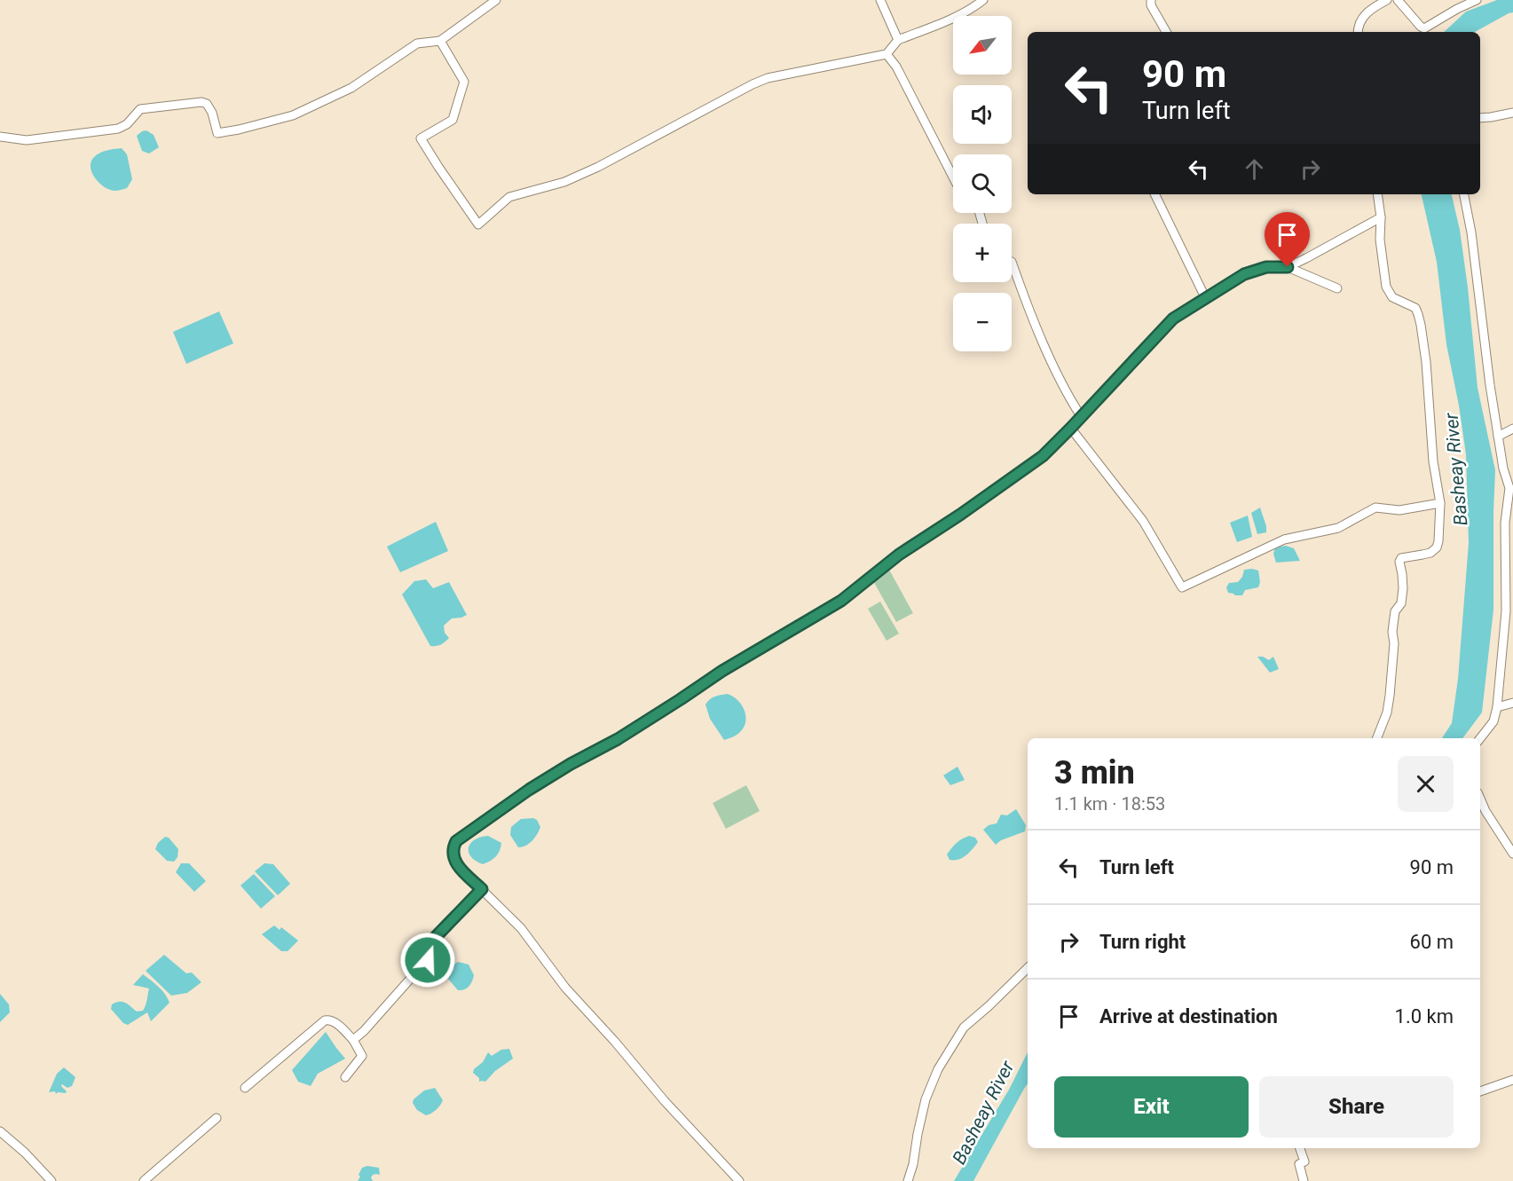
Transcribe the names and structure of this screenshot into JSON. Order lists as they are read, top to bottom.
{
  "water": ["Basheay River"],
  "north": "bottom left",
  "page": {
    "map_buttons": ["+", "−"],
    "turn": ["90 m", "Turn left"],
    "heading": ["3 min", "1.1 km · 18:53"],
    "list": [
      {
        "name": "Turn left",
        "value": "90 m"
      },
      {
        "name": "Turn right",
        "value": "60 m"
      },
      {
        "name": "Arrive at destination",
        "value": "1.0 km"
      }
    ],
    "buttons": ["Exit", "Share"]
  }
}
